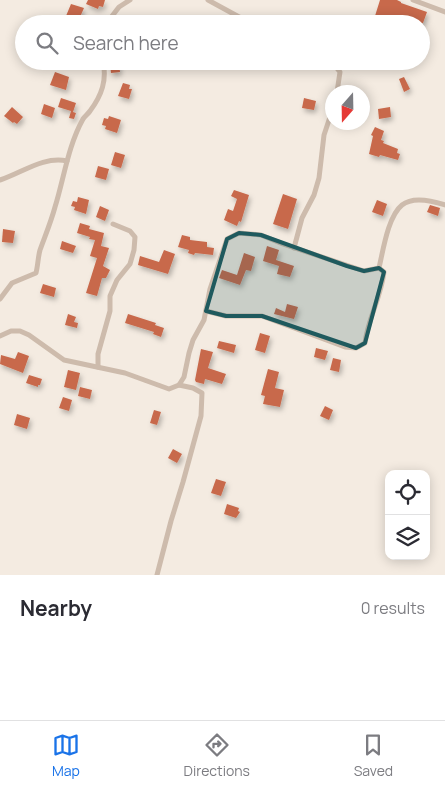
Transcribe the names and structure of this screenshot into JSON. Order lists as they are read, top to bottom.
{
  "north": "bottom",
  "page": {
    "search": "Search here",
    "heading": ["Nearby", "0 results"],
    "nav": ["Map", "Directions", "Saved"]
  }
}
